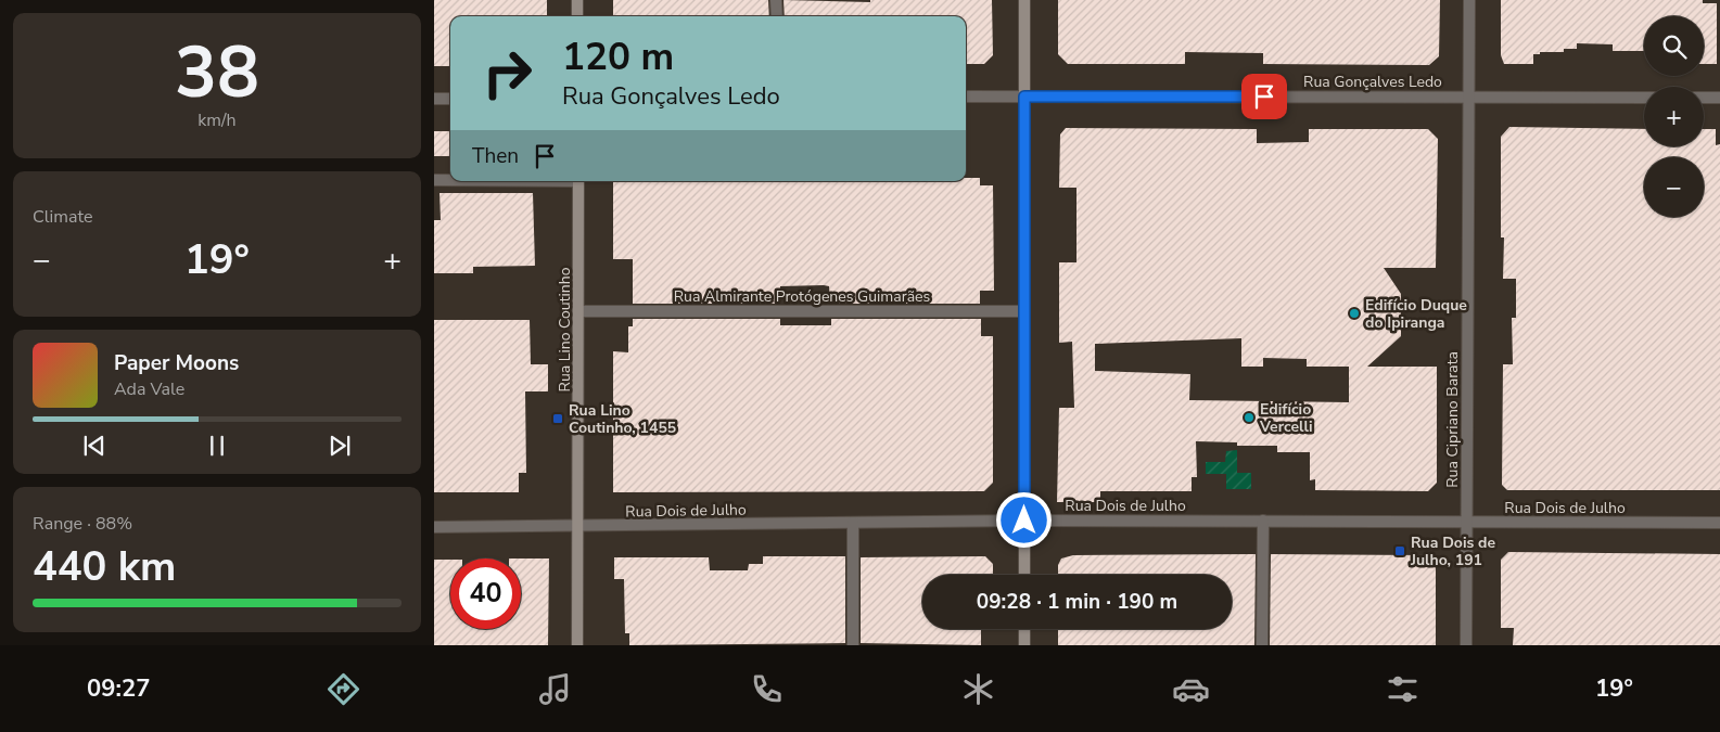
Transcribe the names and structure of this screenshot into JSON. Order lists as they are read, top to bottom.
{
  "streets": {
    "street": [
      "Rua Gonçalves Ledo",
      "Rua Almirante Protógenes Guimarães",
      "Rua Lino Coutinho",
      "Rua Cipriano Barata",
      "Rua Dois de Julho"
    ]
  },
  "crossings": [
    ["Rua Gonçalves Ledo", "Rua Cipriano Barata"],
    ["Rua Almirante Protógenes Guimarães", "Rua Lino Coutinho"],
    ["Rua Lino Coutinho", "Rua Dois de Julho"],
    ["Rua Cipriano Barata", "Rua Dois de Julho"]
  ],
  "places": {
    "other": ["Edifício Duque do Ipiranga", "Edifício Vercelli"],
    "transit": ["Rua Lino Coutinho, 1455", "Rua Dois de Julho, 191"]
  },
  "page": {
    "tile": [
      ["38", "km/h"],
      "Climate",
      ["Range · 88%", "440 km"]
    ],
    "map_buttons": ["+", "−"],
    "turn": ["120 m", "Rua Gonçalves Ledo"],
    "then": "Then",
    "heat": ["−", "19°", "+"],
    "song": ["Paper Moons", "Ada Vale"],
    "limit": "40",
    "trip": "09:28 · 1 min · 190 m",
    "tabs": ["09:27", "19°"]
  }
}
